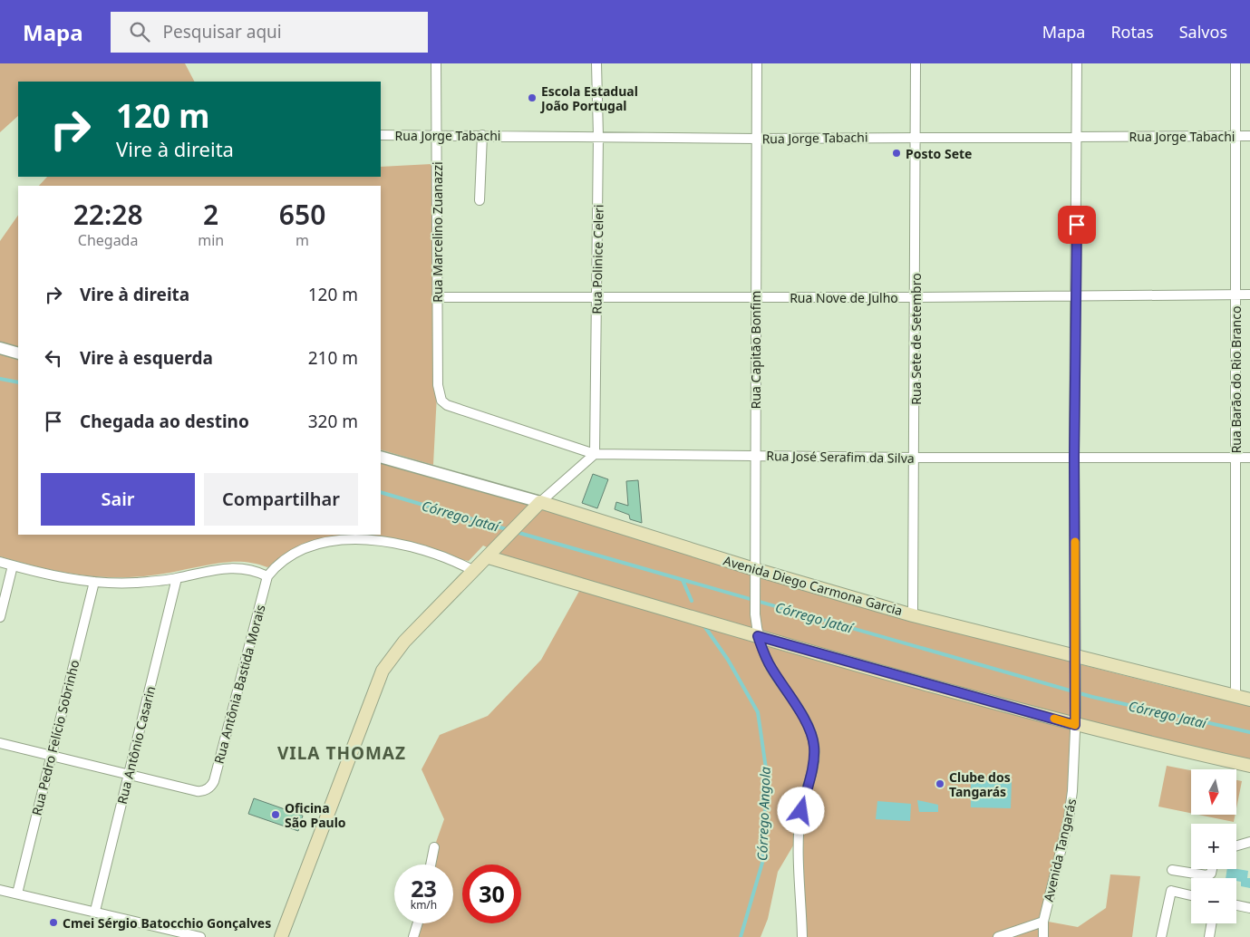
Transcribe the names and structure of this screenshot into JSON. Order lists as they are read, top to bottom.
{
  "streets": {
    "main road": ["Avenida Diego Carmona Garcia"],
    "street": [
      "Rua Jorge Tabachi",
      "Rua Marcelino Zuanazzi",
      "Rua Polinice Celeri",
      "Rua Nove de Julho",
      "Rua Sete de Setembro",
      "Rua Capitão Bonfim",
      "Rua Barão do Rio Branco",
      "Rua José Serafim da Silva",
      "Rua Antônia Bastida Morais",
      "Rua Pedro Felício Sobrinho",
      "Rua Antônio Casarin",
      "Avenida Tangarás"
    ]
  },
  "crossings": [
    ["Rua Jorge Tabachi", "Rua Marcelino Zuanazzi"],
    ["Rua Jorge Tabachi", "Rua Polinice Celeri"],
    ["Rua Jorge Tabachi", "Rua Sete de Setembro"],
    ["Rua Jorge Tabachi", "Rua Capitão Bonfim"],
    ["Rua Jorge Tabachi", "Rua Barão do Rio Branco"],
    ["Rua Jorge Tabachi", "Avenida Tangarás"],
    ["Rua Marcelino Zuanazzi", "Rua Nove de Julho"],
    ["Rua Marcelino Zuanazzi", "Rua José Serafim da Silva"],
    ["Rua Polinice Celeri", "Rua Nove de Julho"],
    ["Rua Polinice Celeri", "Rua José Serafim da Silva"],
    ["Rua Nove de Julho", "Rua Sete de Setembro"],
    ["Rua Nove de Julho", "Rua Capitão Bonfim"],
    ["Rua Nove de Julho", "Rua Barão do Rio Branco"],
    ["Rua Nove de Julho", "Avenida Tangarás"],
    ["Rua Sete de Setembro", "Rua José Serafim da Silva"],
    ["Rua Sete de Setembro", "Avenida Diego Carmona Garcia"],
    ["Rua Capitão Bonfim", "Rua José Serafim da Silva"],
    ["Rua Capitão Bonfim", "Avenida Diego Carmona Garcia"],
    ["Rua Barão do Rio Branco", "Rua José Serafim da Silva"],
    ["Rua Barão do Rio Branco", "Avenida Diego Carmona Garcia"],
    ["Rua José Serafim da Silva", "Avenida Tangarás"],
    ["Avenida Diego Carmona Garcia", "Avenida Tangarás"],
    ["Rua Antônia Bastida Morais", "Rua Antônio Casarin"]
  ],
  "districts": ["VILA THOMAZ"],
  "water": ["Córrego Jataí", "Córrego Angola"],
  "places": [
    "Escola Estadual João Portugal",
    "Posto Sete",
    "Clube dos Tangarás",
    "Oficina São Paulo",
    "Cmei Sérgio Batocchio Gonçalves"
  ],
  "north": "bottom",
  "page": {
    "header": "Mapa",
    "search": "Pesquisar aqui",
    "nav": ["Mapa", "Rotas", "Salvos"],
    "turn": ["120 m", "Vire à direita"],
    "eta": [
      "22:28",
      "Chegada",
      "2",
      "min",
      "650",
      "m"
    ],
    "list": [
      {
        "name": "Vire à direita",
        "value": "120 m"
      },
      {
        "name": "Vire à esquerda",
        "value": "210 m"
      },
      {
        "name": "Chegada ao destino",
        "value": "320 m"
      }
    ],
    "buttons": ["Sair", "Compartilhar"],
    "map_buttons": ["+", "−"],
    "speed": "23 km/h",
    "limit": "30"
  }
}
